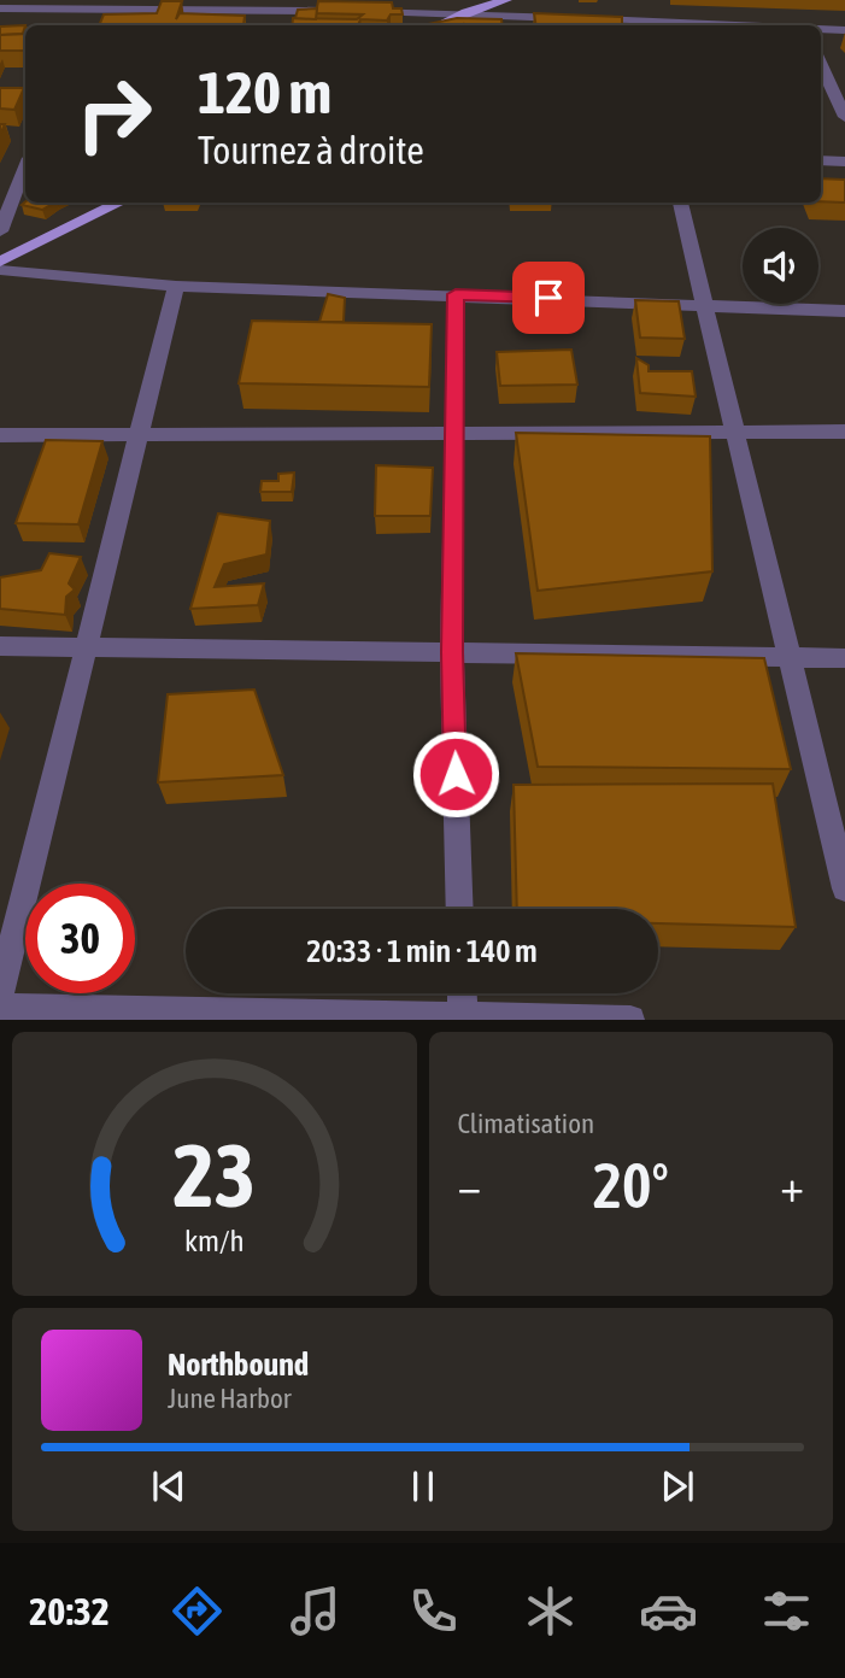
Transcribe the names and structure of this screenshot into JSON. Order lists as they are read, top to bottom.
{
  "page": {
    "turn": ["120 m", "Tournez à droite"],
    "limit": "30",
    "trip": "20:33 · 1 min · 140 m",
    "tile": "Climatisation",
    "heat": ["−", "20°", "+"],
    "song": ["Northbound", "June Harbor"],
    "tabs": "20:32",
    "gauge": ["23", "km/h"]
  }
}
